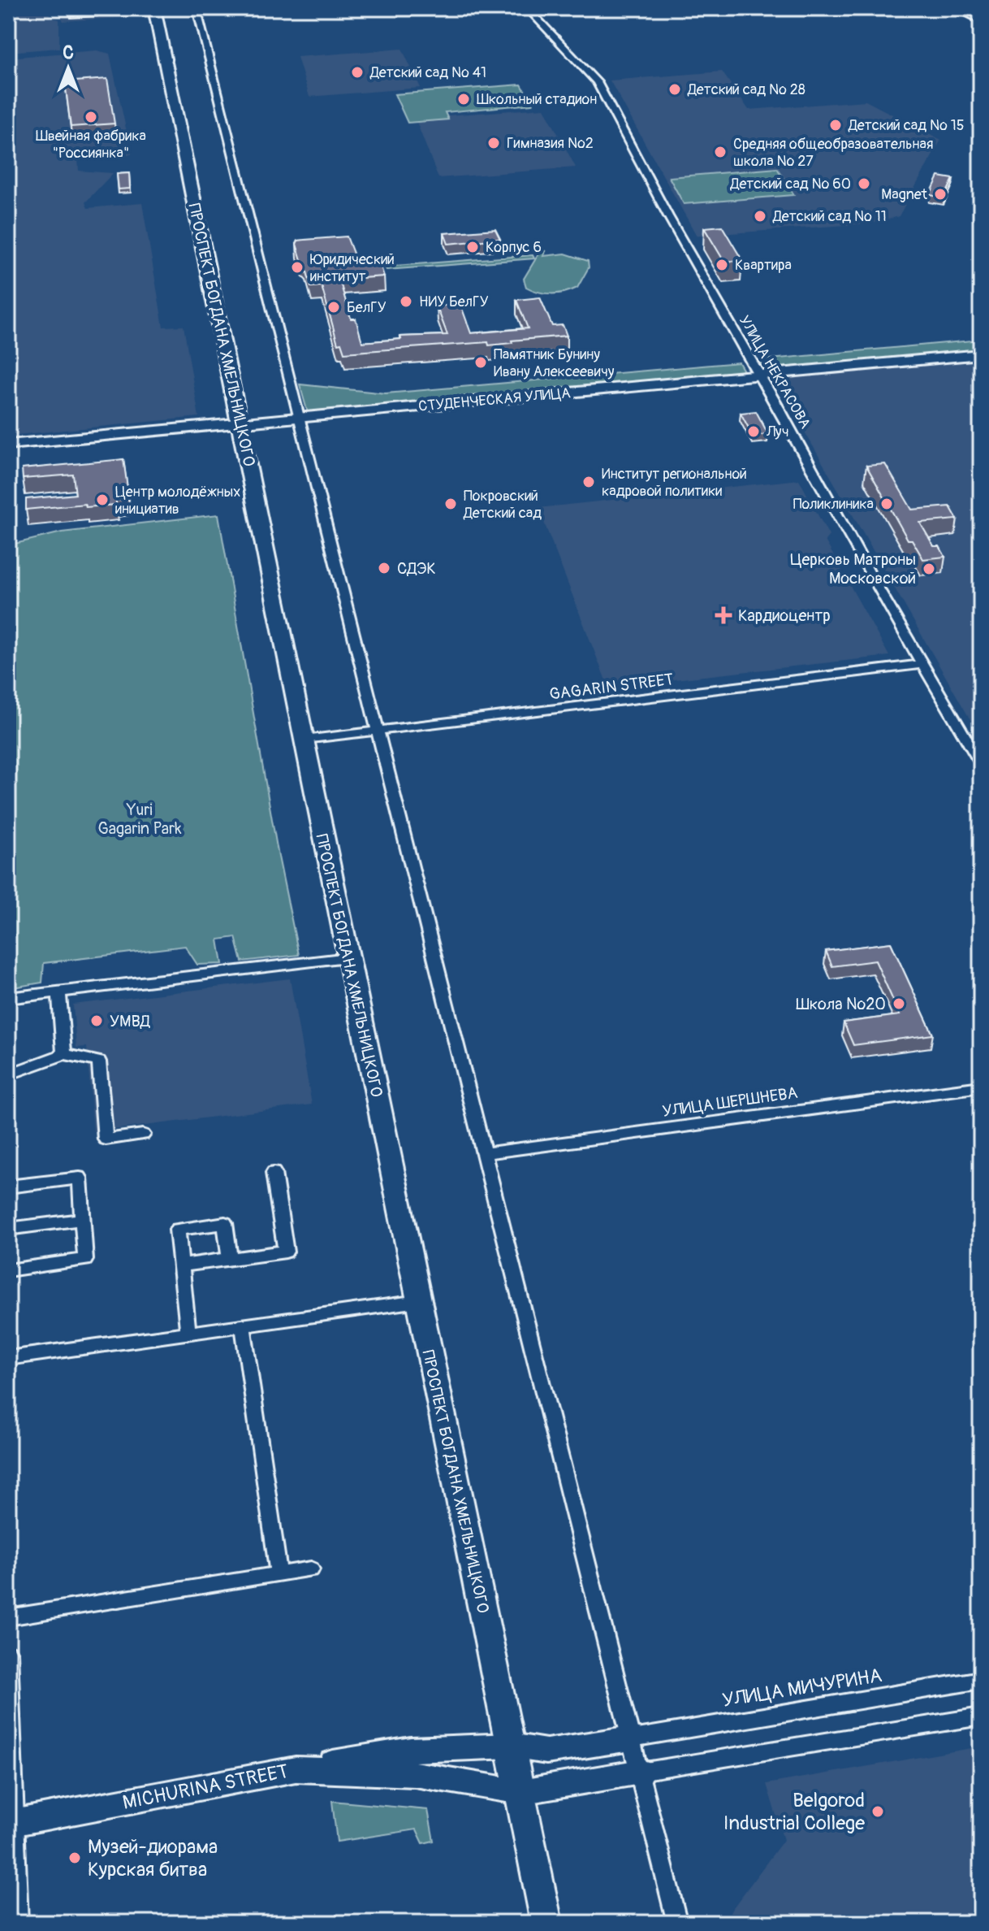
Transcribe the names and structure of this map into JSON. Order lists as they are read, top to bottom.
{
  "streets": {
    "main road": ["ПРОСПЕКТ БОГДАНА ХМЕЛЬНИЦКОГО", "СТУДЕНЧЕСКАЯ УЛИЦА", "MICHURINA STREET"],
    "street": [
      "УЛИЦА НЕКРАСОВА",
      "GAGARIN STREET",
      "УЛИЦА ШЕРШНЕВА",
      "УЛИЦА МИЧУРИНА"
    ]
  },
  "crossings": [
    ["ПРОСПЕКТ БОГДАНА ХМЕЛЬНИЦКОГО", "СТУДЕНЧЕСКАЯ УЛИЦА"],
    ["ПРОСПЕКТ БОГДАНА ХМЕЛЬНИЦКОГО", "GAGARIN STREET"],
    ["ПРОСПЕКТ БОГДАНА ХМЕЛЬНИЦКОГО", "MICHURINA STREET"],
    ["УЛИЦА НЕКРАСОВА", "СТУДЕНЧЕСКАЯ УЛИЦА"],
    ["УЛИЦА НЕКРАСОВА", "GAGARIN STREET"]
  ],
  "parks": ["Yuri Gagarin Park"],
  "places": {
    "other": [
      "Детский сад № 41",
      "Детский сад № 28",
      "Школьный стадион",
      "Швейная фабрика \"Россиянка\"",
      "Детский сад № 15",
      "Гимназия №2",
      "Средняя общеобразовательная школа № 27",
      "Детский сад № 60",
      "Magnet",
      "Детский сад № 11",
      "Корпус 6",
      "Квартира",
      "Юридический институт",
      "НИУ БелГУ",
      "БелГУ",
      "Памятник Бунину Ивану Алексеевичу",
      "Луч",
      "Институт региональной кадровой политики",
      "Центр молодёжных инициатив",
      "Покровский Детский сад",
      "Поликлиника",
      "СДЭК",
      "Церковь Матроны Московской",
      "Школа №20",
      "УМВД",
      "Belgorod Industrial College",
      "Музей-диорама Курская битва"
    ],
    "health": ["Кардиоцентр"]
  },
  "north": "top"
}
